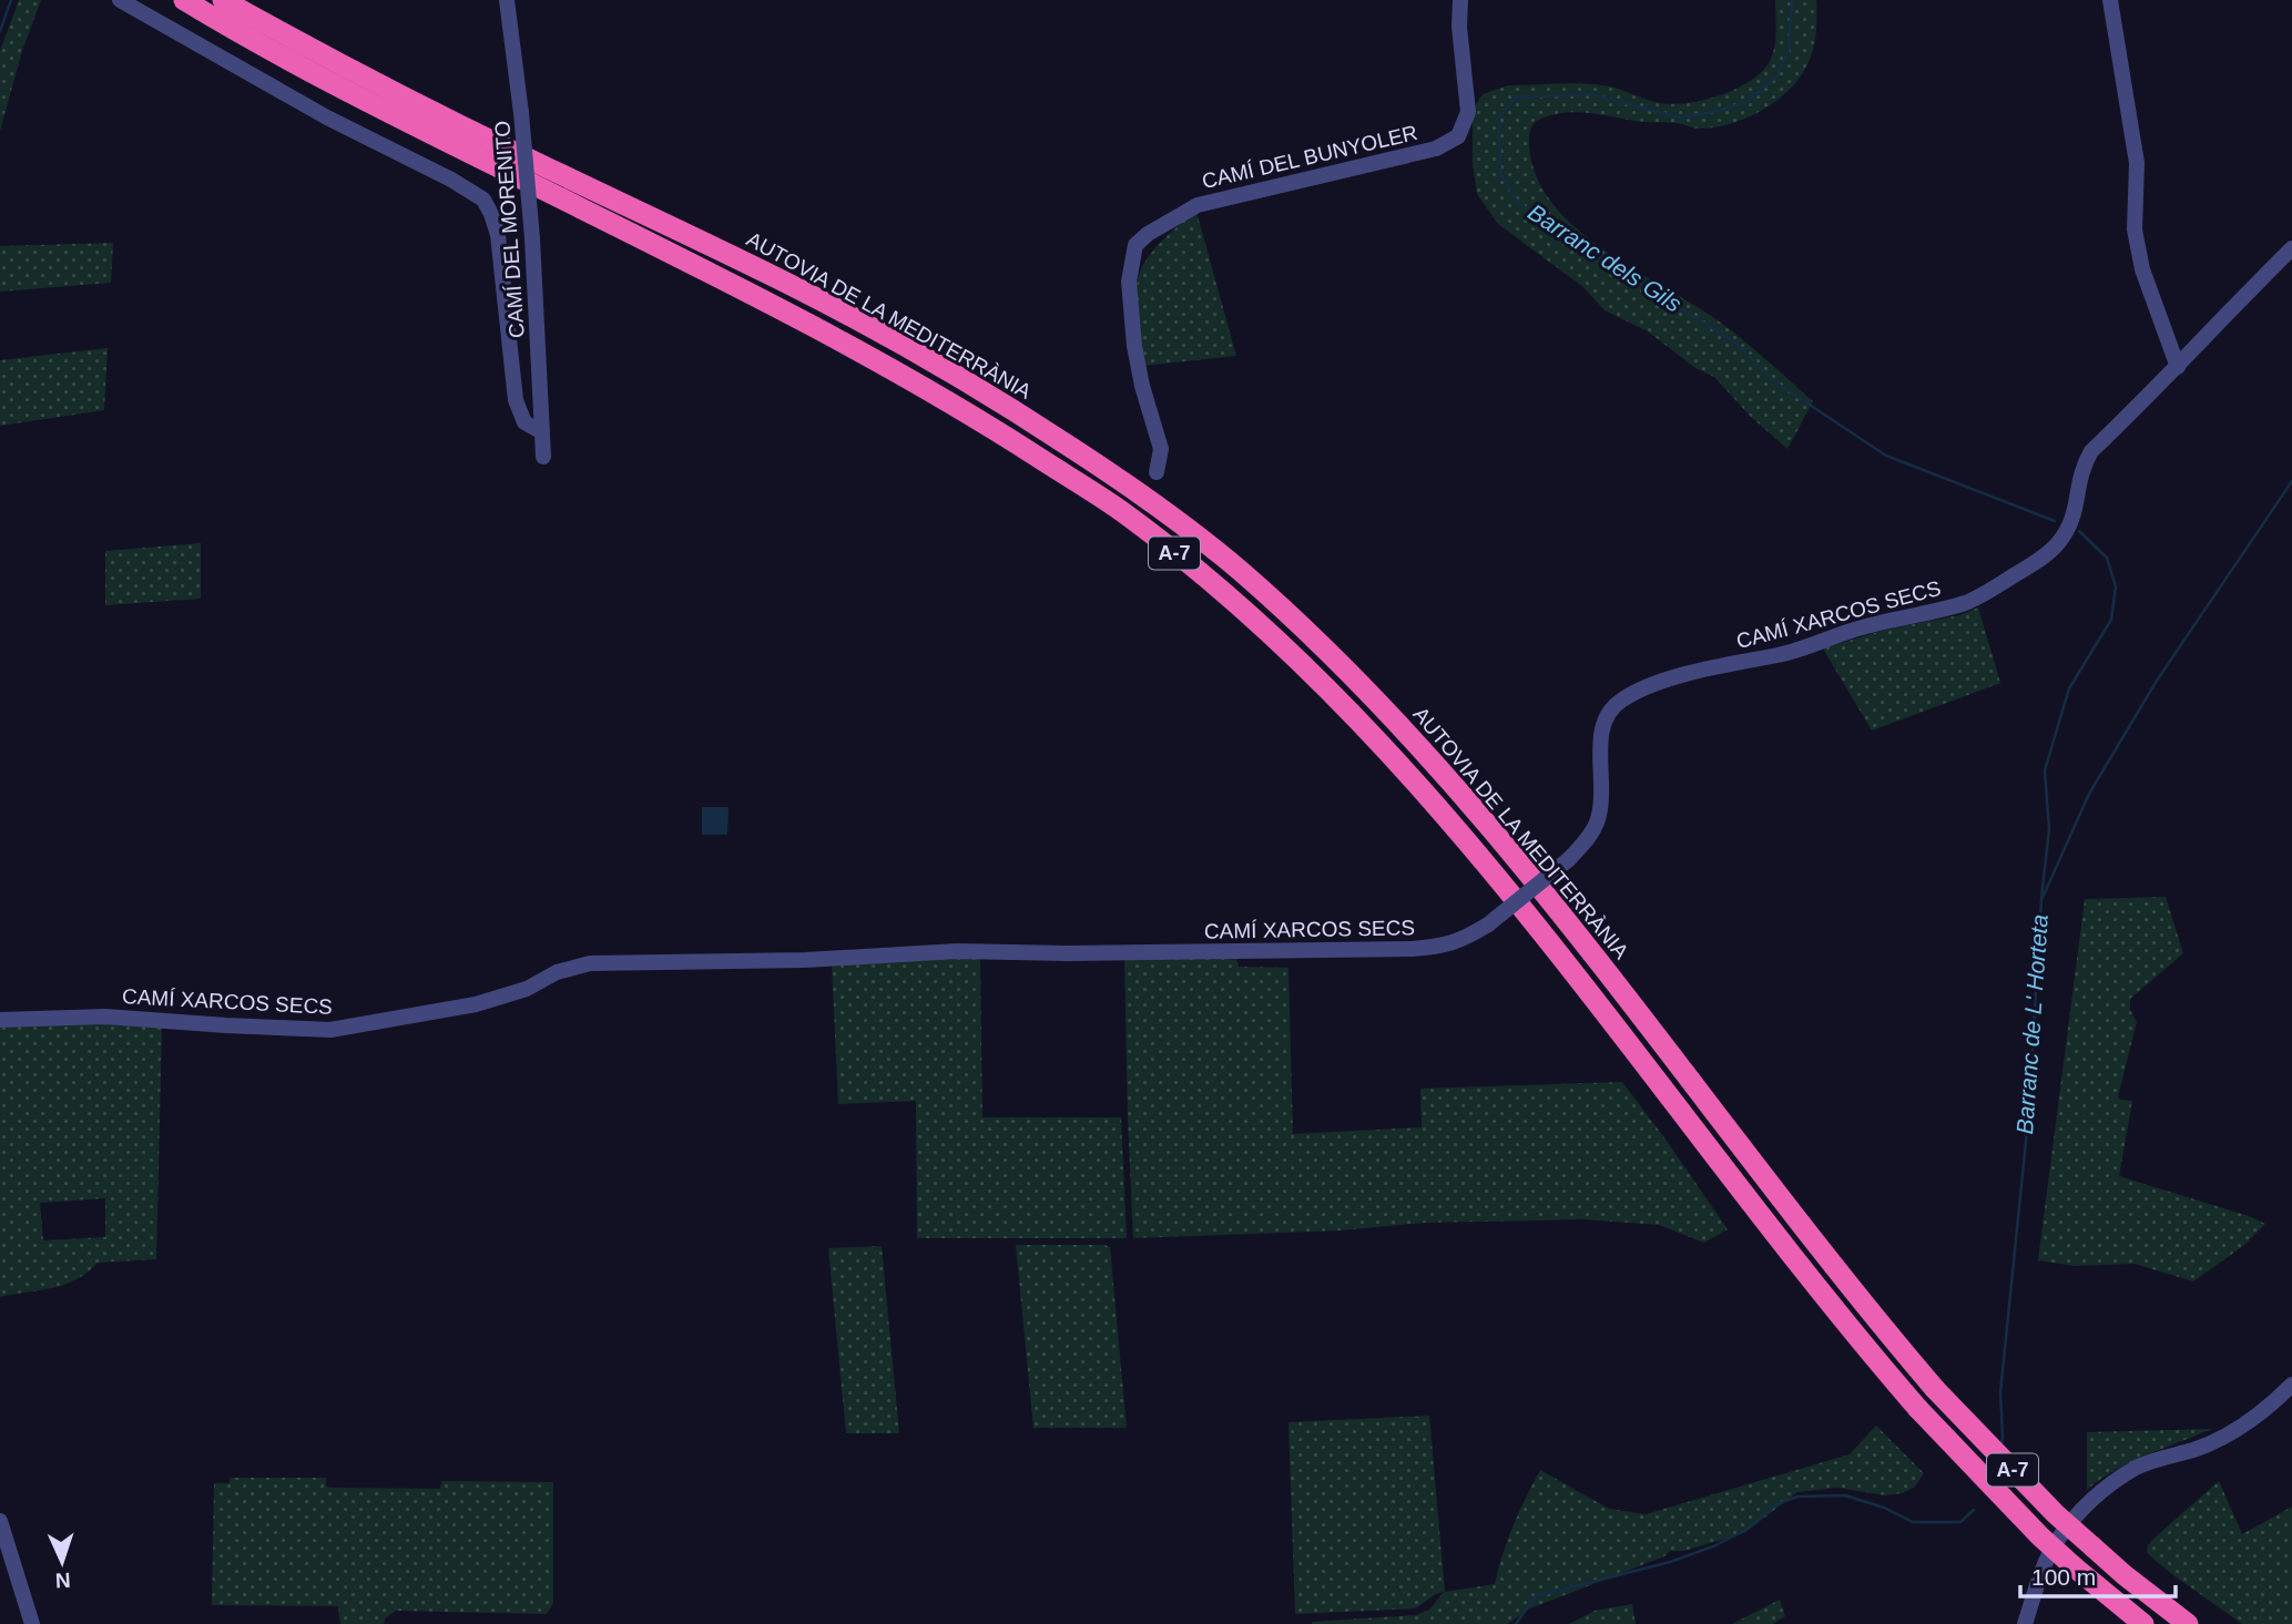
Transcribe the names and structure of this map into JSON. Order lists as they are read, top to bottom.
{
  "streets": {
    "highway": ["AUTOVIA DE LA MEDITERRÀNIA", "A-7"],
    "street": ["CAMÍ DEL BUNYOLER", "CAMÍ DEL MORENITO", "CAMÍ XARCOS SECS"]
  },
  "water": ["Barranc dels Gils", "Barranc de L' Horteta"],
  "scale_bar": "100 m",
  "north": "bottom"
}
